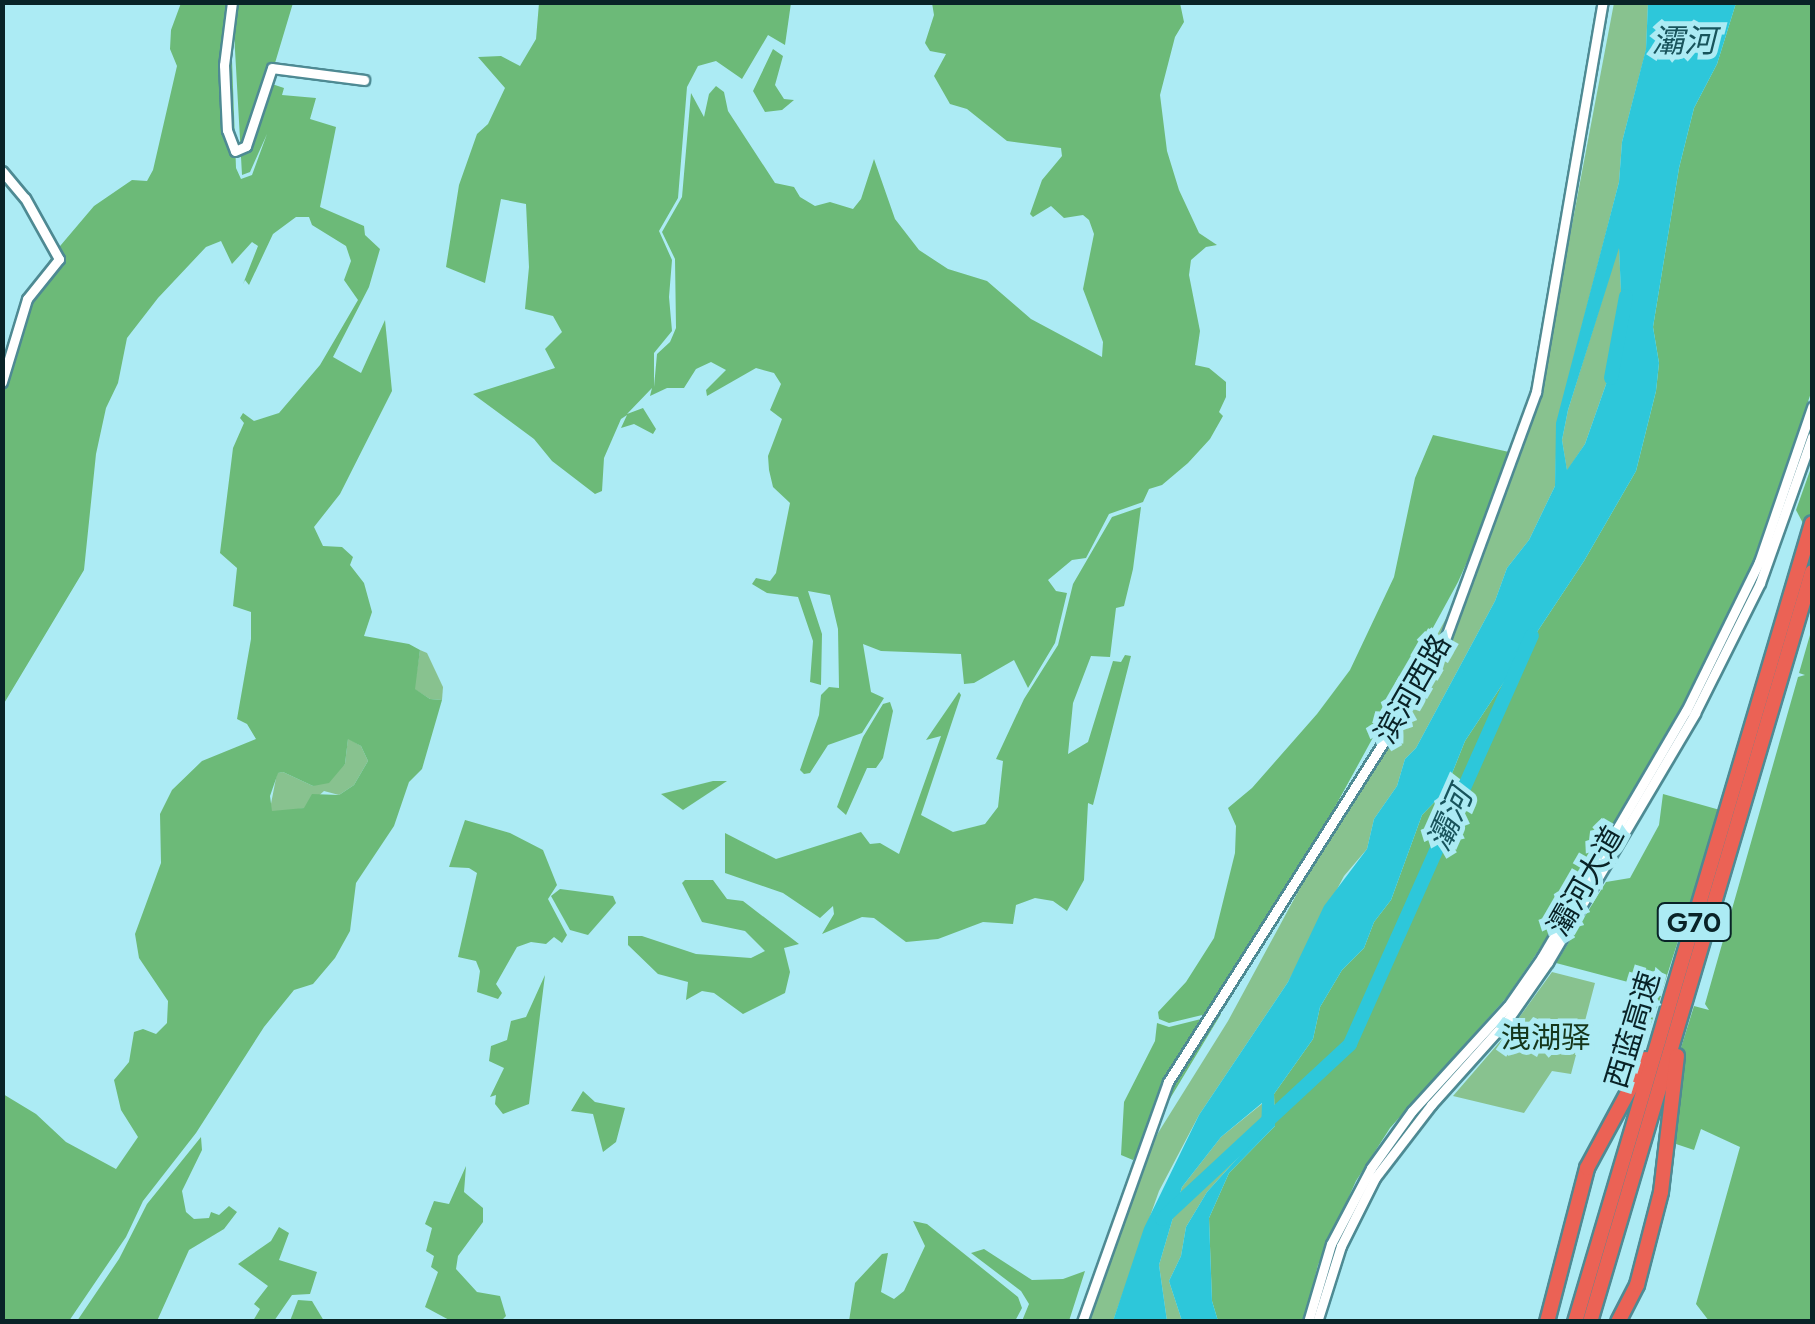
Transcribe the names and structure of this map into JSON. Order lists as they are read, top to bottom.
{
  "streets": {
    "highway": ["G70", "西蓝高速"],
    "street": ["滨河西路", "灞河大道"]
  },
  "water": ["灞河"],
  "parks": ["洩湖驿"]
}
